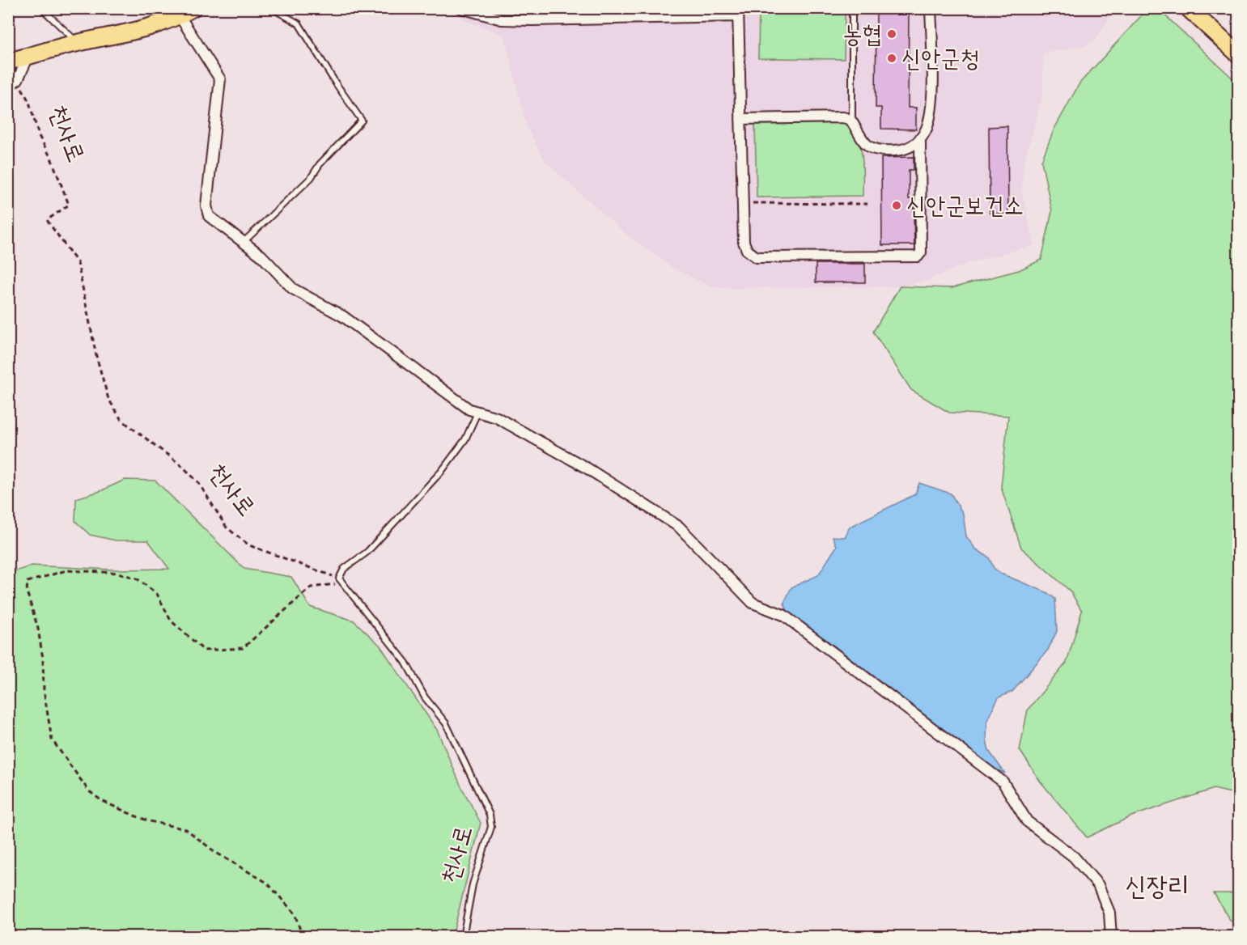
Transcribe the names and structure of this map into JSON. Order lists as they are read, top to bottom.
{
  "streets": {
    "lane": ["천사로"]
  },
  "districts": ["신장리"],
  "places": ["농협", "신안군청", "신안군보건소"]
}
